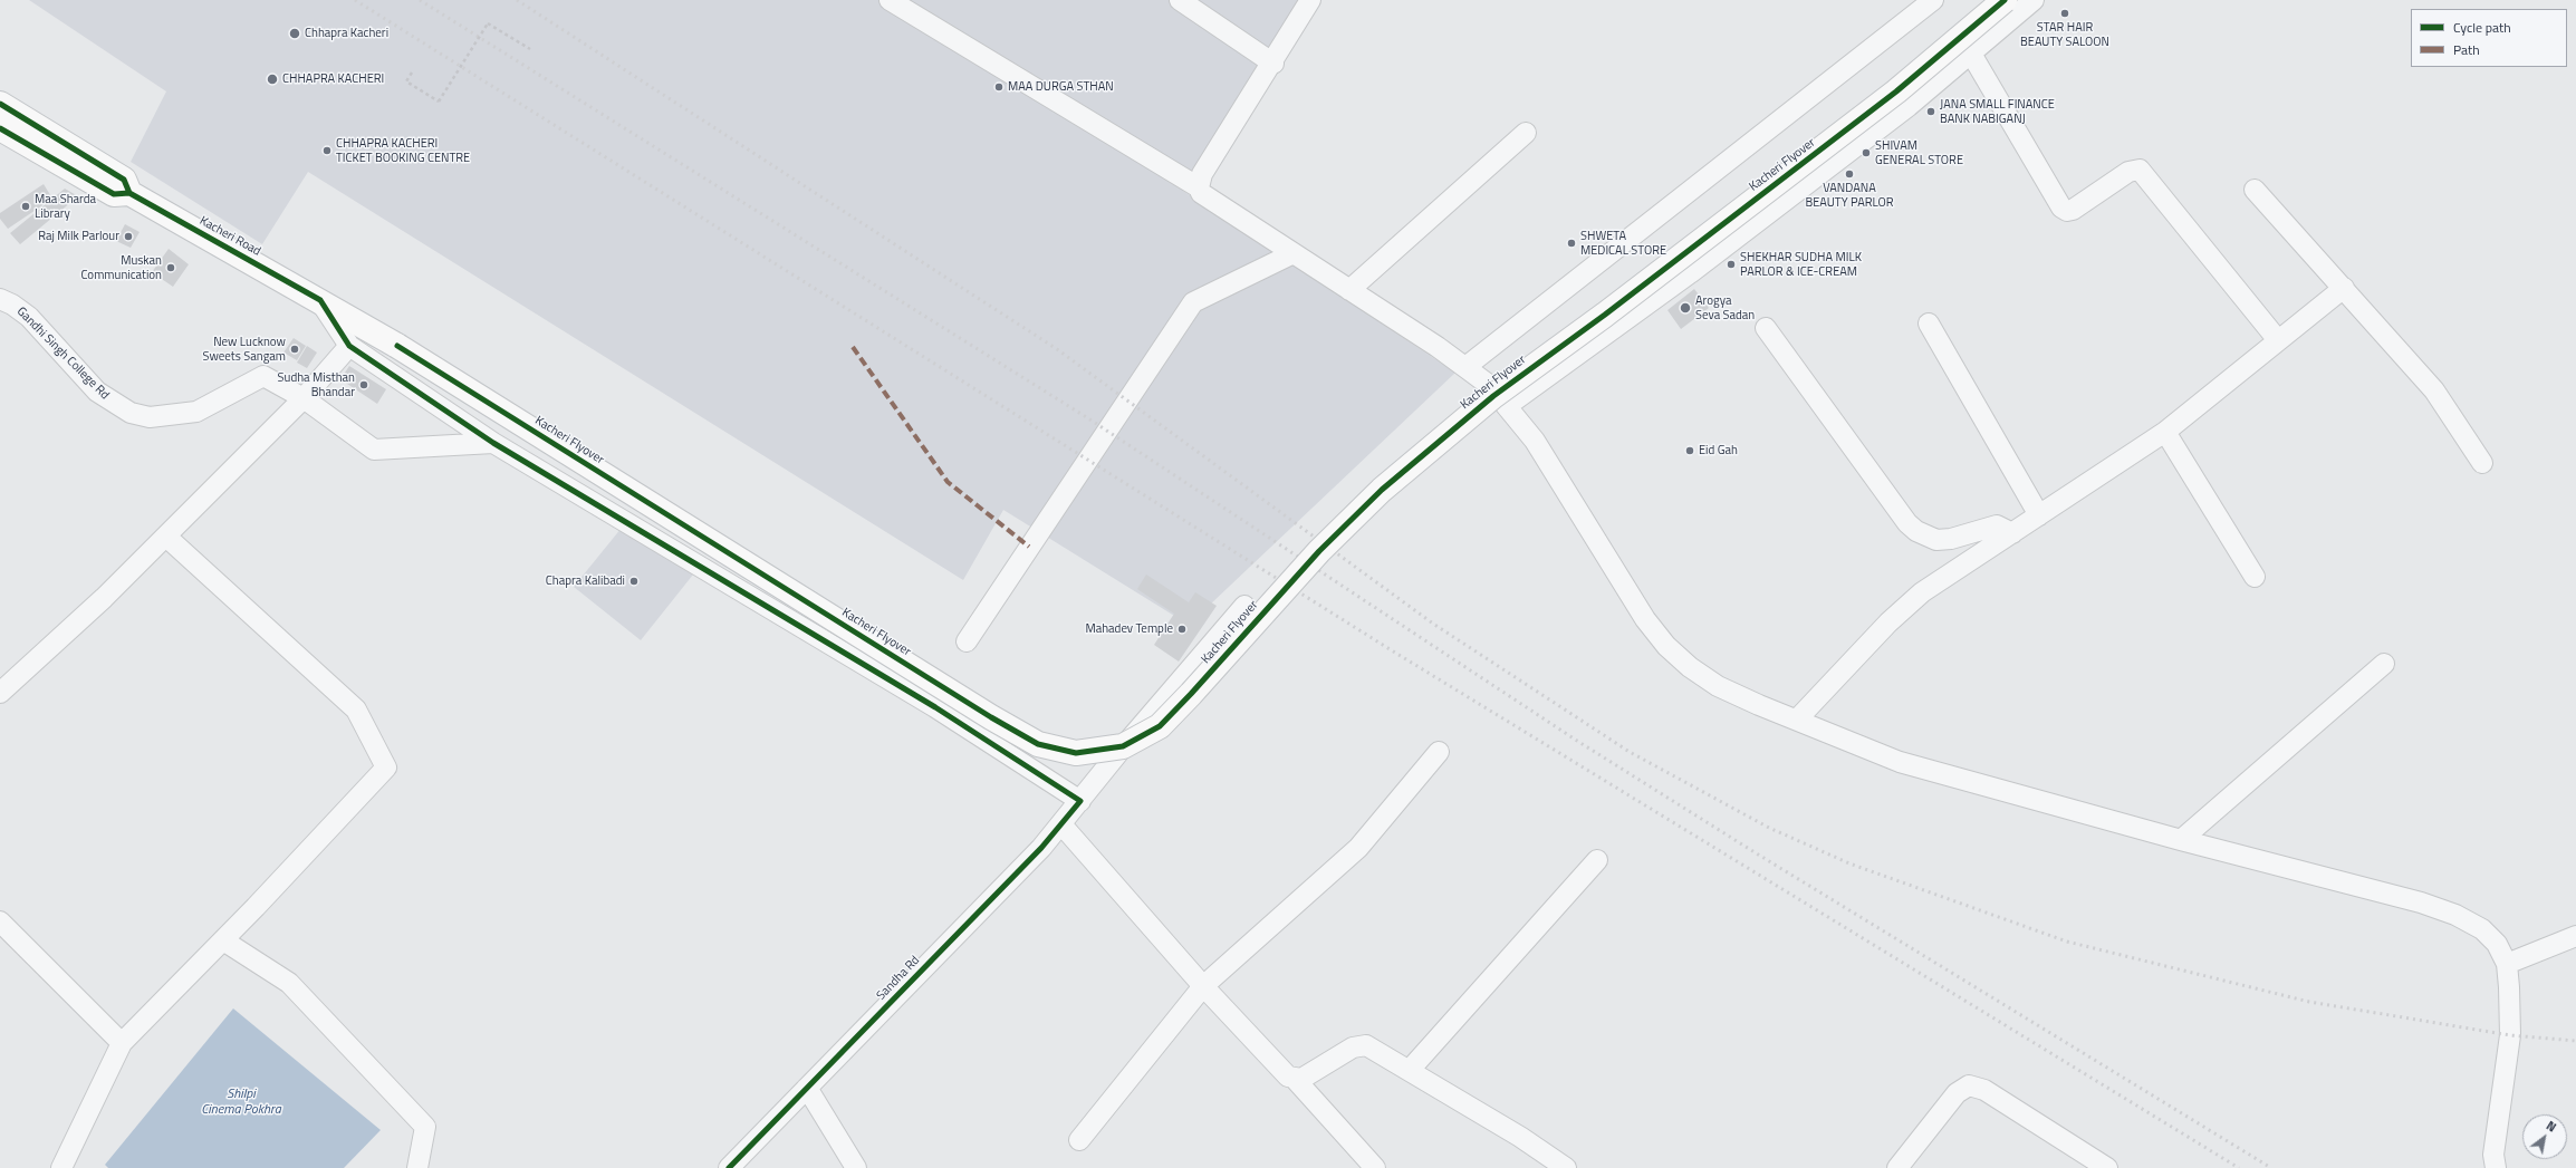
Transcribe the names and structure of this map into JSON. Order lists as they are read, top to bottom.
{
  "streets": {
    "main road": ["Kacheri Flyover", "Kacheri Road"],
    "street": ["Gandhi Singh College Rd", "Sandha Rd"]
  },
  "crossings": [
    ["Kacheri Flyover", "Kacheri Road"]
  ],
  "water": ["Shilpi Cinema Pokhra"],
  "places": [
    "STAR HAIR BEAUTY SALOON",
    "Chhapra Kacheri",
    "CHHAPRA KACHERI",
    "MAA DURGA STHAN",
    "JANA SMALL FINANCE BANK NABIGANJ",
    "CHHAPRA KACHERI TICKET BOOKING CENTRE",
    "SHIVAM GENERAL STORE",
    "VANDANA BEAUTY PARLOR",
    "Maa Sharda Library",
    "Raj Milk Parlour",
    "SHWETA MEDICAL STORE",
    "SHEKHAR SUDHA MILK PARLOR & ICE-CREAM",
    "Muskan Communication",
    "Arogya Seva Sadan",
    "New Lucknow Sweets Sangam",
    "Sudha Misthan Bhandar",
    "Eid Gah",
    "Chapra Kalibadi",
    "Mahadev Temple"
  ],
  "legend": ["Cycle path", "Path"],
  "north": "top right"
}
